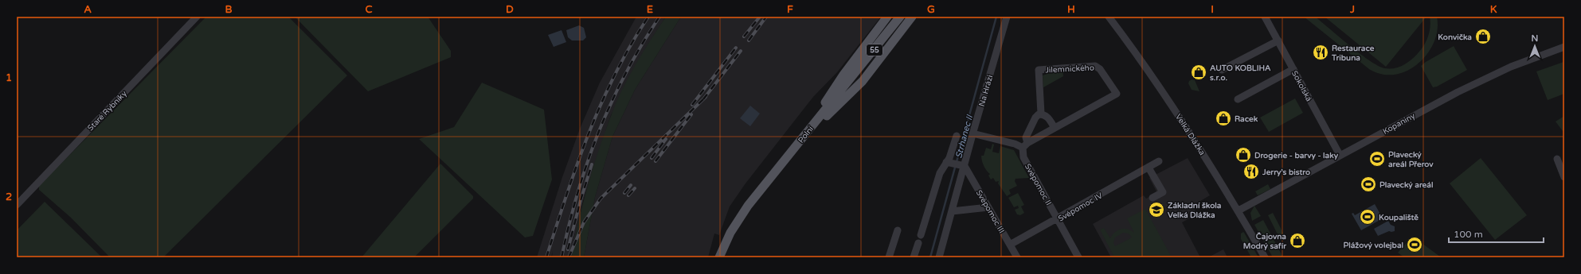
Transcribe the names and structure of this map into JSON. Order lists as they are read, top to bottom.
{
  "streets": {
    "main road": ["55", "Polní"],
    "street": [
      "Jilemnického",
      "Sokolská",
      "Na Hrázi",
      "Staré Rybníky",
      "Kopaniny",
      "Velká Dlážka",
      "Svépomoc II",
      "Svépomoc IV",
      "Svépomoc III"
    ]
  },
  "crossings": [
    ["Jilemnického", "Svépomoc II"],
    ["Sokolská", "Kopaniny"],
    ["Na Hrázi", "Svépomoc III"],
    ["Kopaniny", "Velká Dlážka"],
    ["Svépomoc II", "Svépomoc IV"],
    ["Svépomoc IV", "Svépomoc III"]
  ],
  "water": ["Strhanec II"],
  "places": {
    "shop": [
      "Konvička",
      "AUTO KOBLIHA s.r.o.",
      "Racek",
      "Drogerie - barvy - laky",
      "Čajovna Modrý safír"
    ],
    "restaurant": ["Restaurace Tribuna", "Jerry’s bistro"],
    "sports": [
      "Plavecký areál Přerov",
      "Plavecký areál",
      "Koupaliště",
      "Plážový volejbal"
    ],
    "school or university": ["Základní škola Velká Dlážka"]
  },
  "scale_bar": "100 m",
  "north": "top",
  "grid": {
    "columns": [
      "A",
      "B",
      "C",
      "D",
      "E",
      "F",
      "G",
      "H",
      "I",
      "J",
      "K"
    ],
    "rows": ["1", "2"]
  }
}
